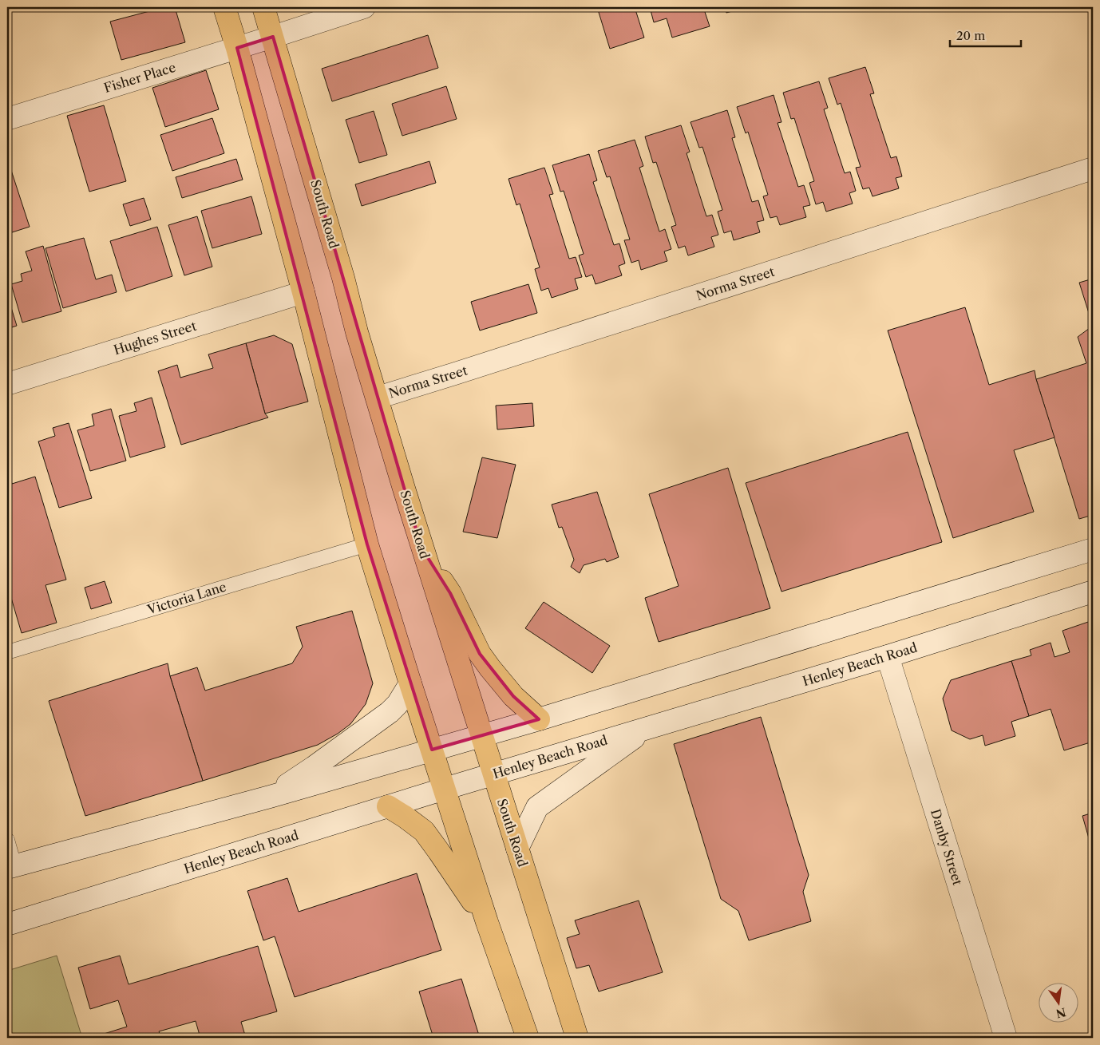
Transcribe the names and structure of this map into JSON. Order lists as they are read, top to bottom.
{
  "streets": {
    "highway": ["South Road"],
    "main road": [
      "Fisher Place",
      "Norma Street",
      "Hughes Street",
      "Henley Beach Road",
      "Danby Street"
    ],
    "lane": ["Victoria Lane"]
  },
  "crossings": [
    ["Fisher Place", "South Road"],
    ["South Road", "Norma Street"],
    ["South Road", "Henley Beach Road"],
    ["Henley Beach Road", "Danby Street"]
  ],
  "scale_bar": "20 m",
  "north": "bottom"
}
